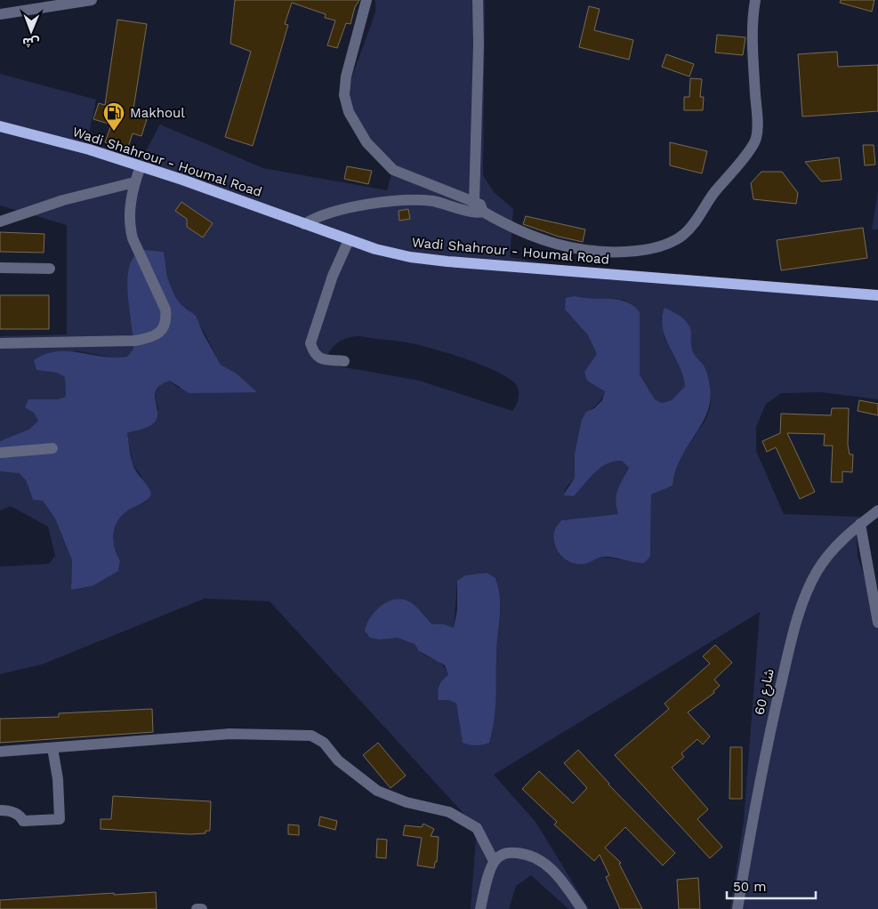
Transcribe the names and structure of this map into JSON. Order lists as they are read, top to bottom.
{
  "streets": {
    "main road": ["Wadi Shahrour - Houmal Road"],
    "street": ["شارع 60"]
  },
  "places": {
    "fuel station": ["Makhoul"]
  },
  "scale_bar": "50 m",
  "north": "bottom"
}
